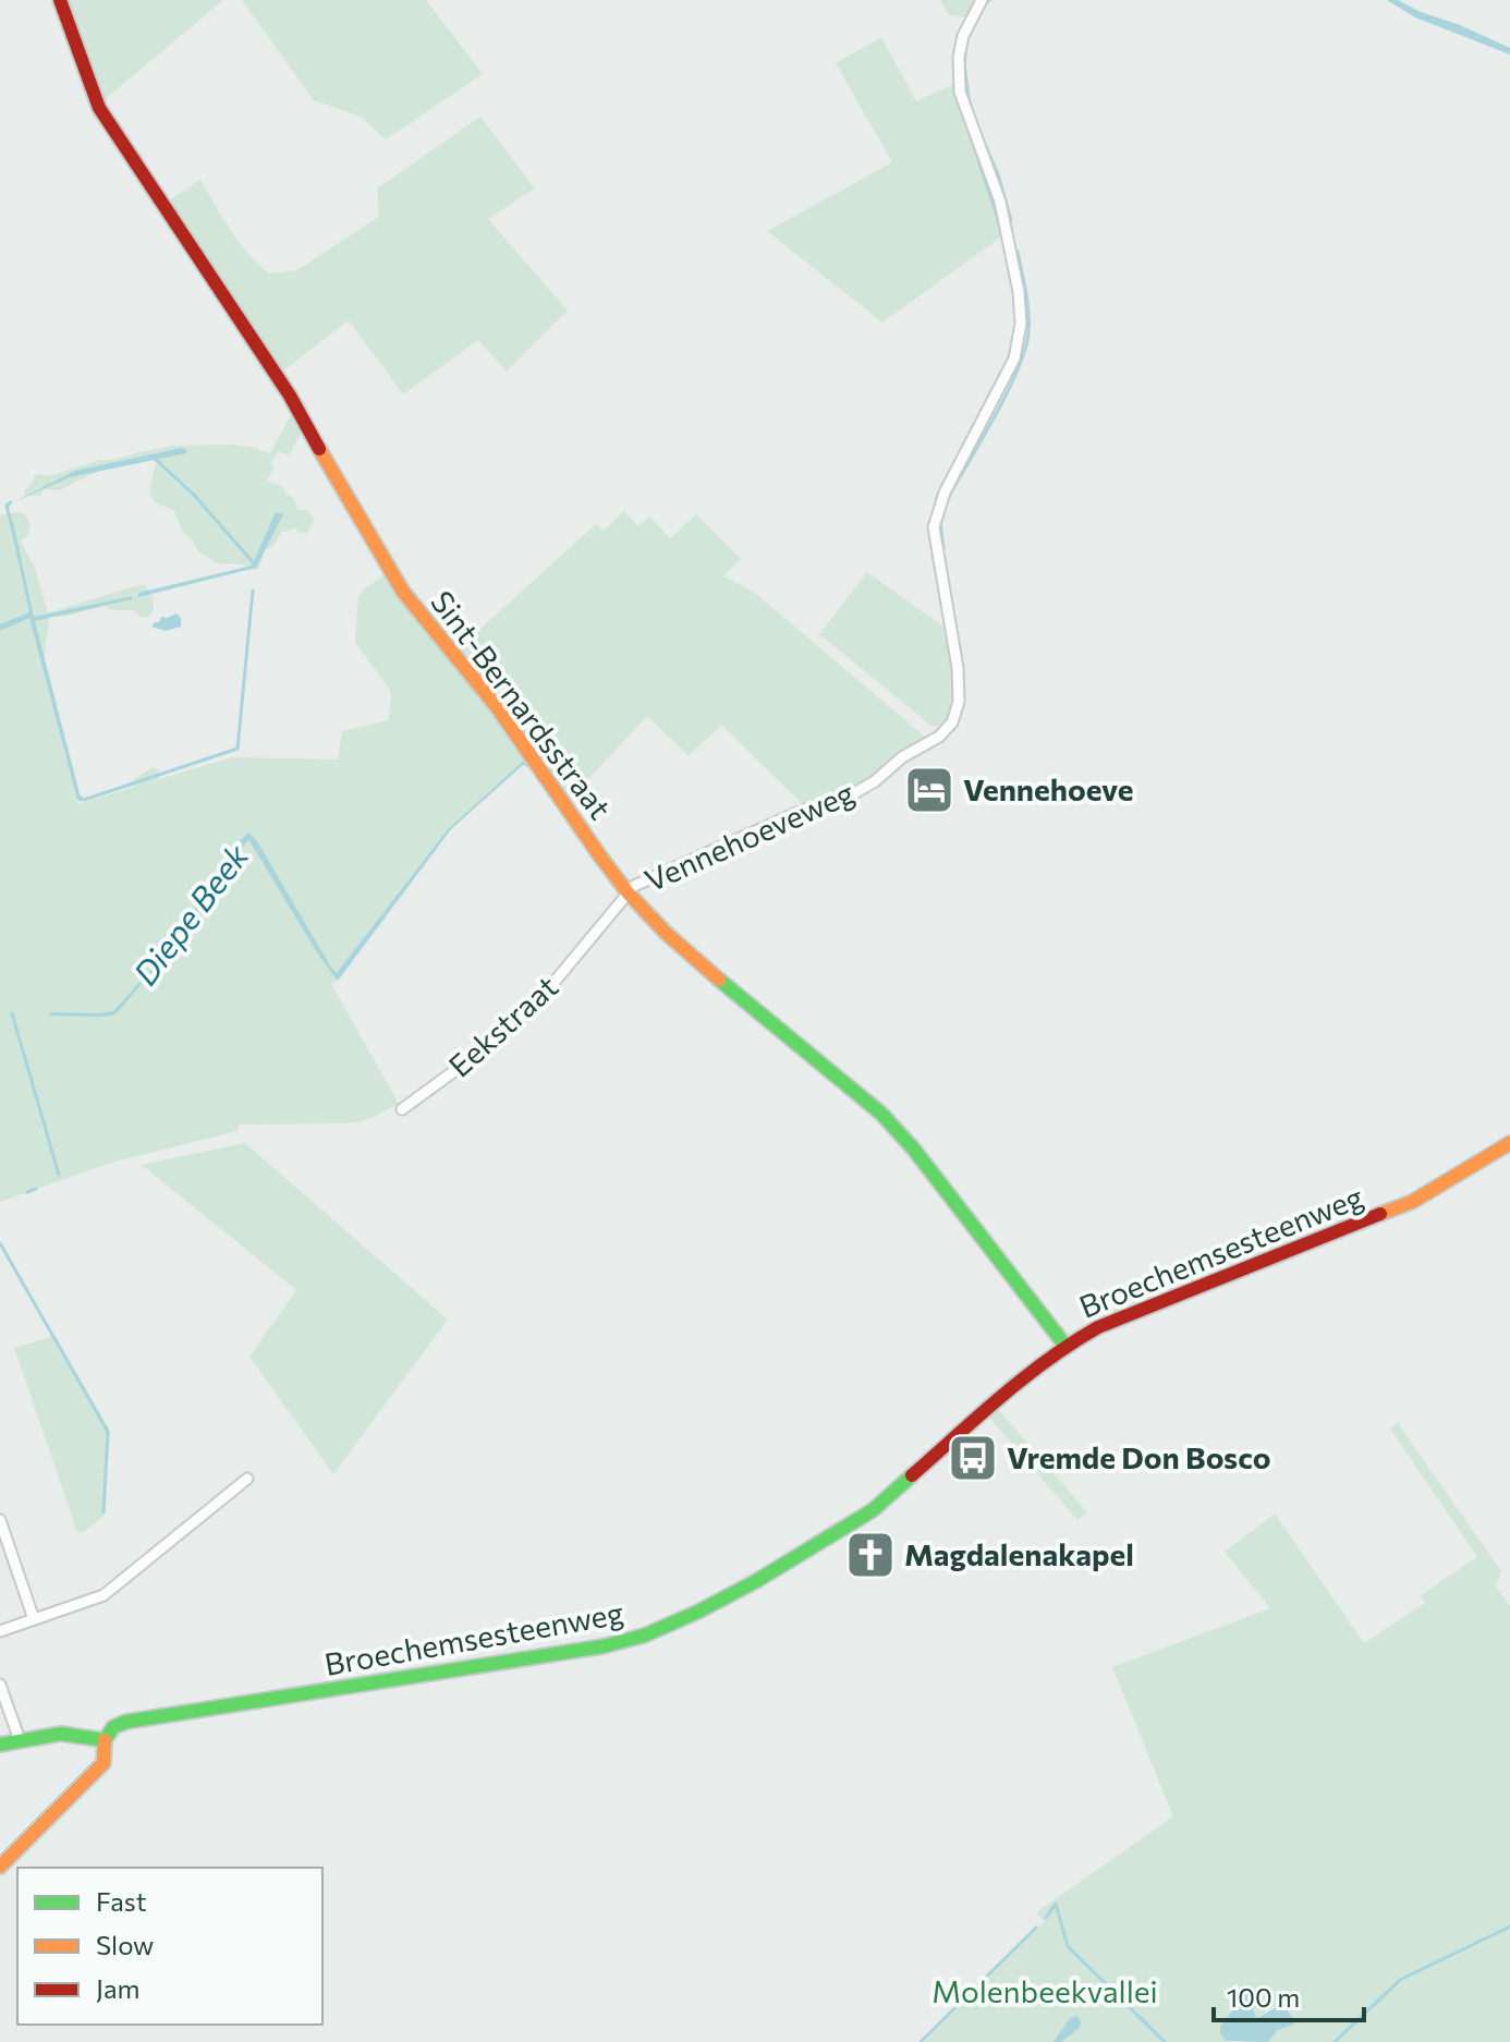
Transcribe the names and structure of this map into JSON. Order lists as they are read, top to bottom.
{
  "streets": {
    "street": [
      "Sint-Bernardsstraat",
      "Vennehoeveweg",
      "Eekstraat",
      "Broechemsesteenweg"
    ]
  },
  "crossings": [
    ["Sint-Bernardsstraat", "Vennehoeveweg"],
    ["Sint-Bernardsstraat", "Eekstraat"],
    ["Sint-Bernardsstraat", "Broechemsesteenweg"],
    ["Vennehoeveweg", "Eekstraat"]
  ],
  "water": ["Diepe Beek"],
  "parks": ["Molenbeekvallei"],
  "places": {
    "hotel": ["Vennehoeve"],
    "bus stop": ["Vremde Don Bosco"],
    "church": ["Magdalenakapel"]
  },
  "legend": ["Fast", "Slow", "Jam"],
  "scale_bar": "100 m"
}
